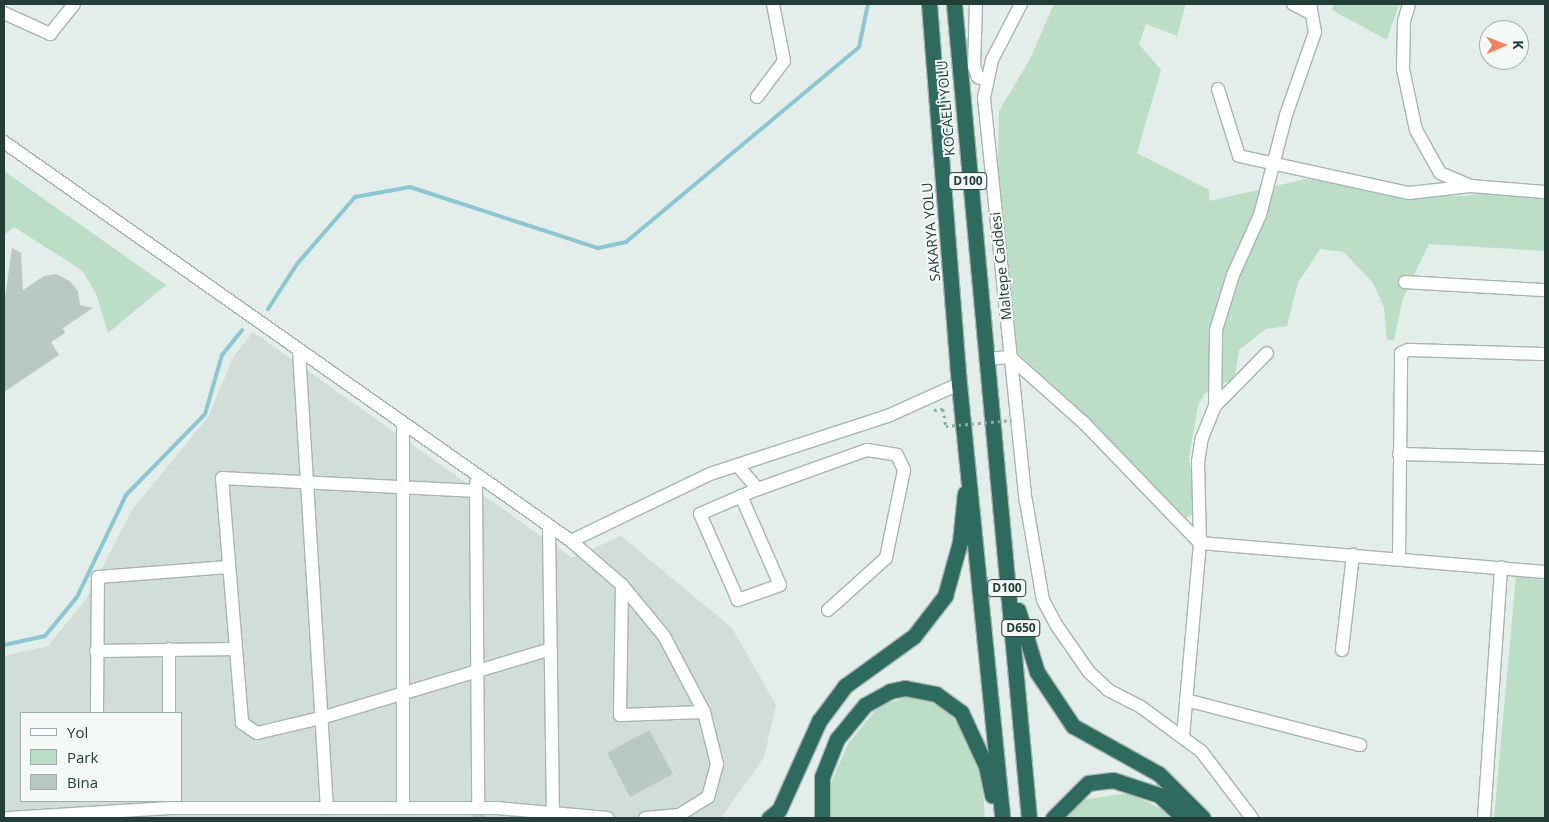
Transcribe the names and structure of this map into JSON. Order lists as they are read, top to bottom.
{
  "streets": {
    "highway": [
      "KOCAELİ YOLU",
      "D100",
      "SAKARYA YOLU",
      "D650"
    ],
    "street": ["Maltepe Caddesi"]
  },
  "crossings": [
    ["KOCAELİ YOLU", "D100"],
    ["KOCAELİ YOLU", "D650"],
    ["D100", "SAKARYA YOLU"],
    ["D100", "D650"]
  ],
  "legend": ["Yol", "Park", "Bina"],
  "north": "right"
}
